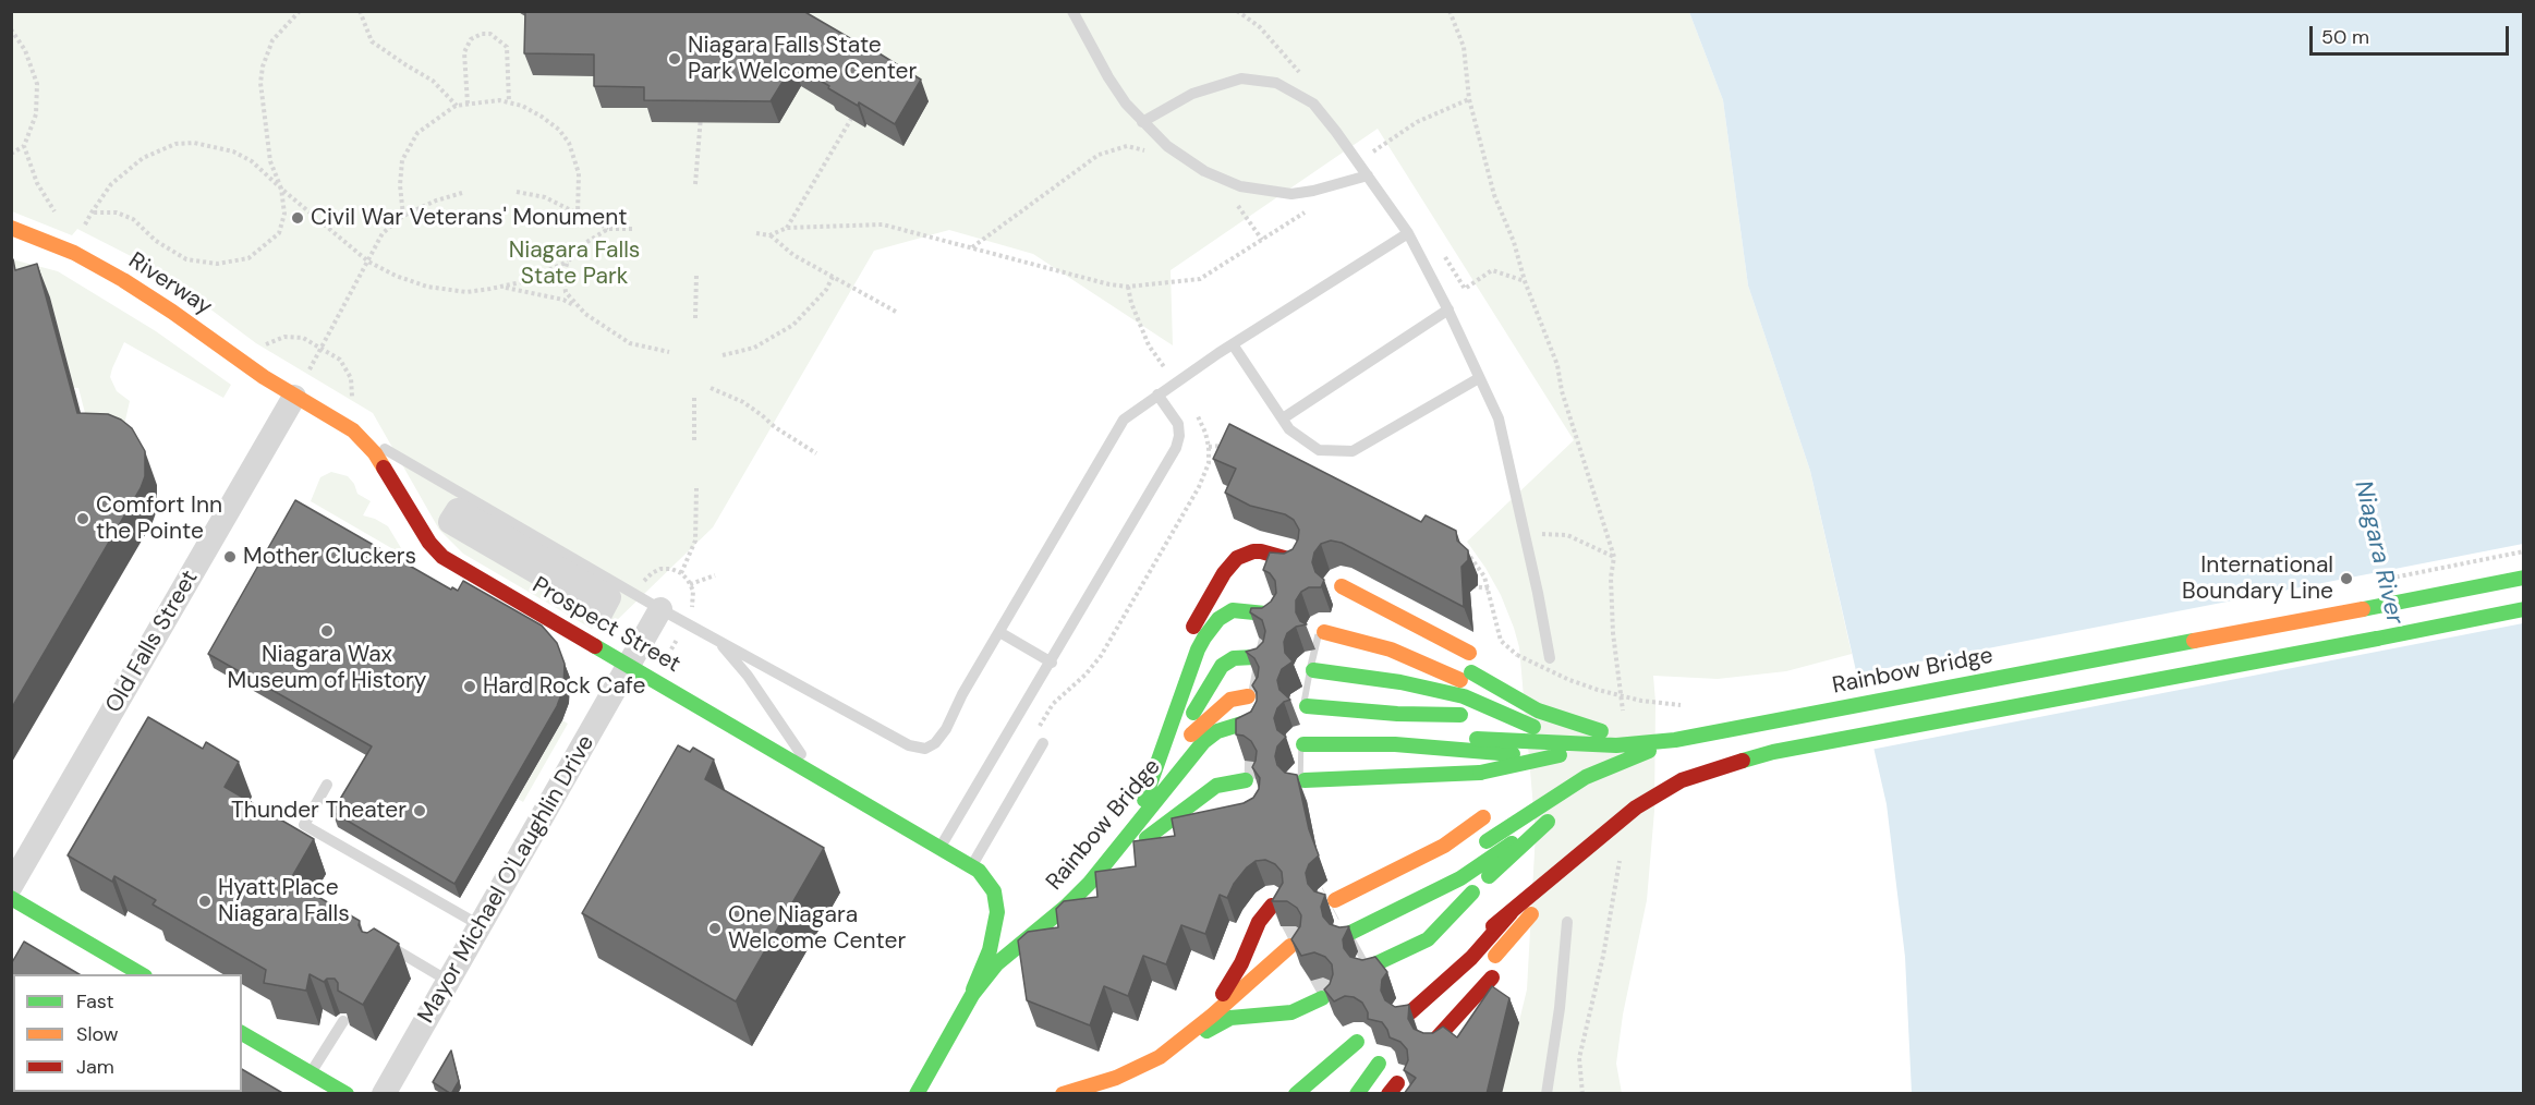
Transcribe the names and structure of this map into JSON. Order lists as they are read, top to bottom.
{
  "streets": {
    "main road": ["Riverway", "Prospect Street", "Rainbow Bridge"],
    "street": ["Old Falls Street", "Mayor Michael O'Laughlin Drive"]
  },
  "crossings": [
    ["Riverway", "Prospect Street"],
    ["Riverway", "Old Falls Street"],
    ["Prospect Street", "Old Falls Street"],
    ["Prospect Street", "Rainbow Bridge"],
    ["Prospect Street", "Mayor Michael O'Laughlin Drive"]
  ],
  "water": ["Niagara River"],
  "parks": ["Niagara Falls State Park"],
  "places": [
    "Niagara Falls State Park Welcome Center",
    "Civil War Veterans' Monument",
    "Comfort Inn the Pointe",
    "Mother Cluckers",
    "International Boundary Line",
    "Niagara Wax Museum of History",
    "Hard Rock Cafe",
    "Thunder Theater",
    "Hyatt Place Niagara Falls",
    "One Niagara Welcome Center"
  ],
  "legend": ["Fast", "Slow", "Jam"],
  "scale_bar": "50 m"
}
